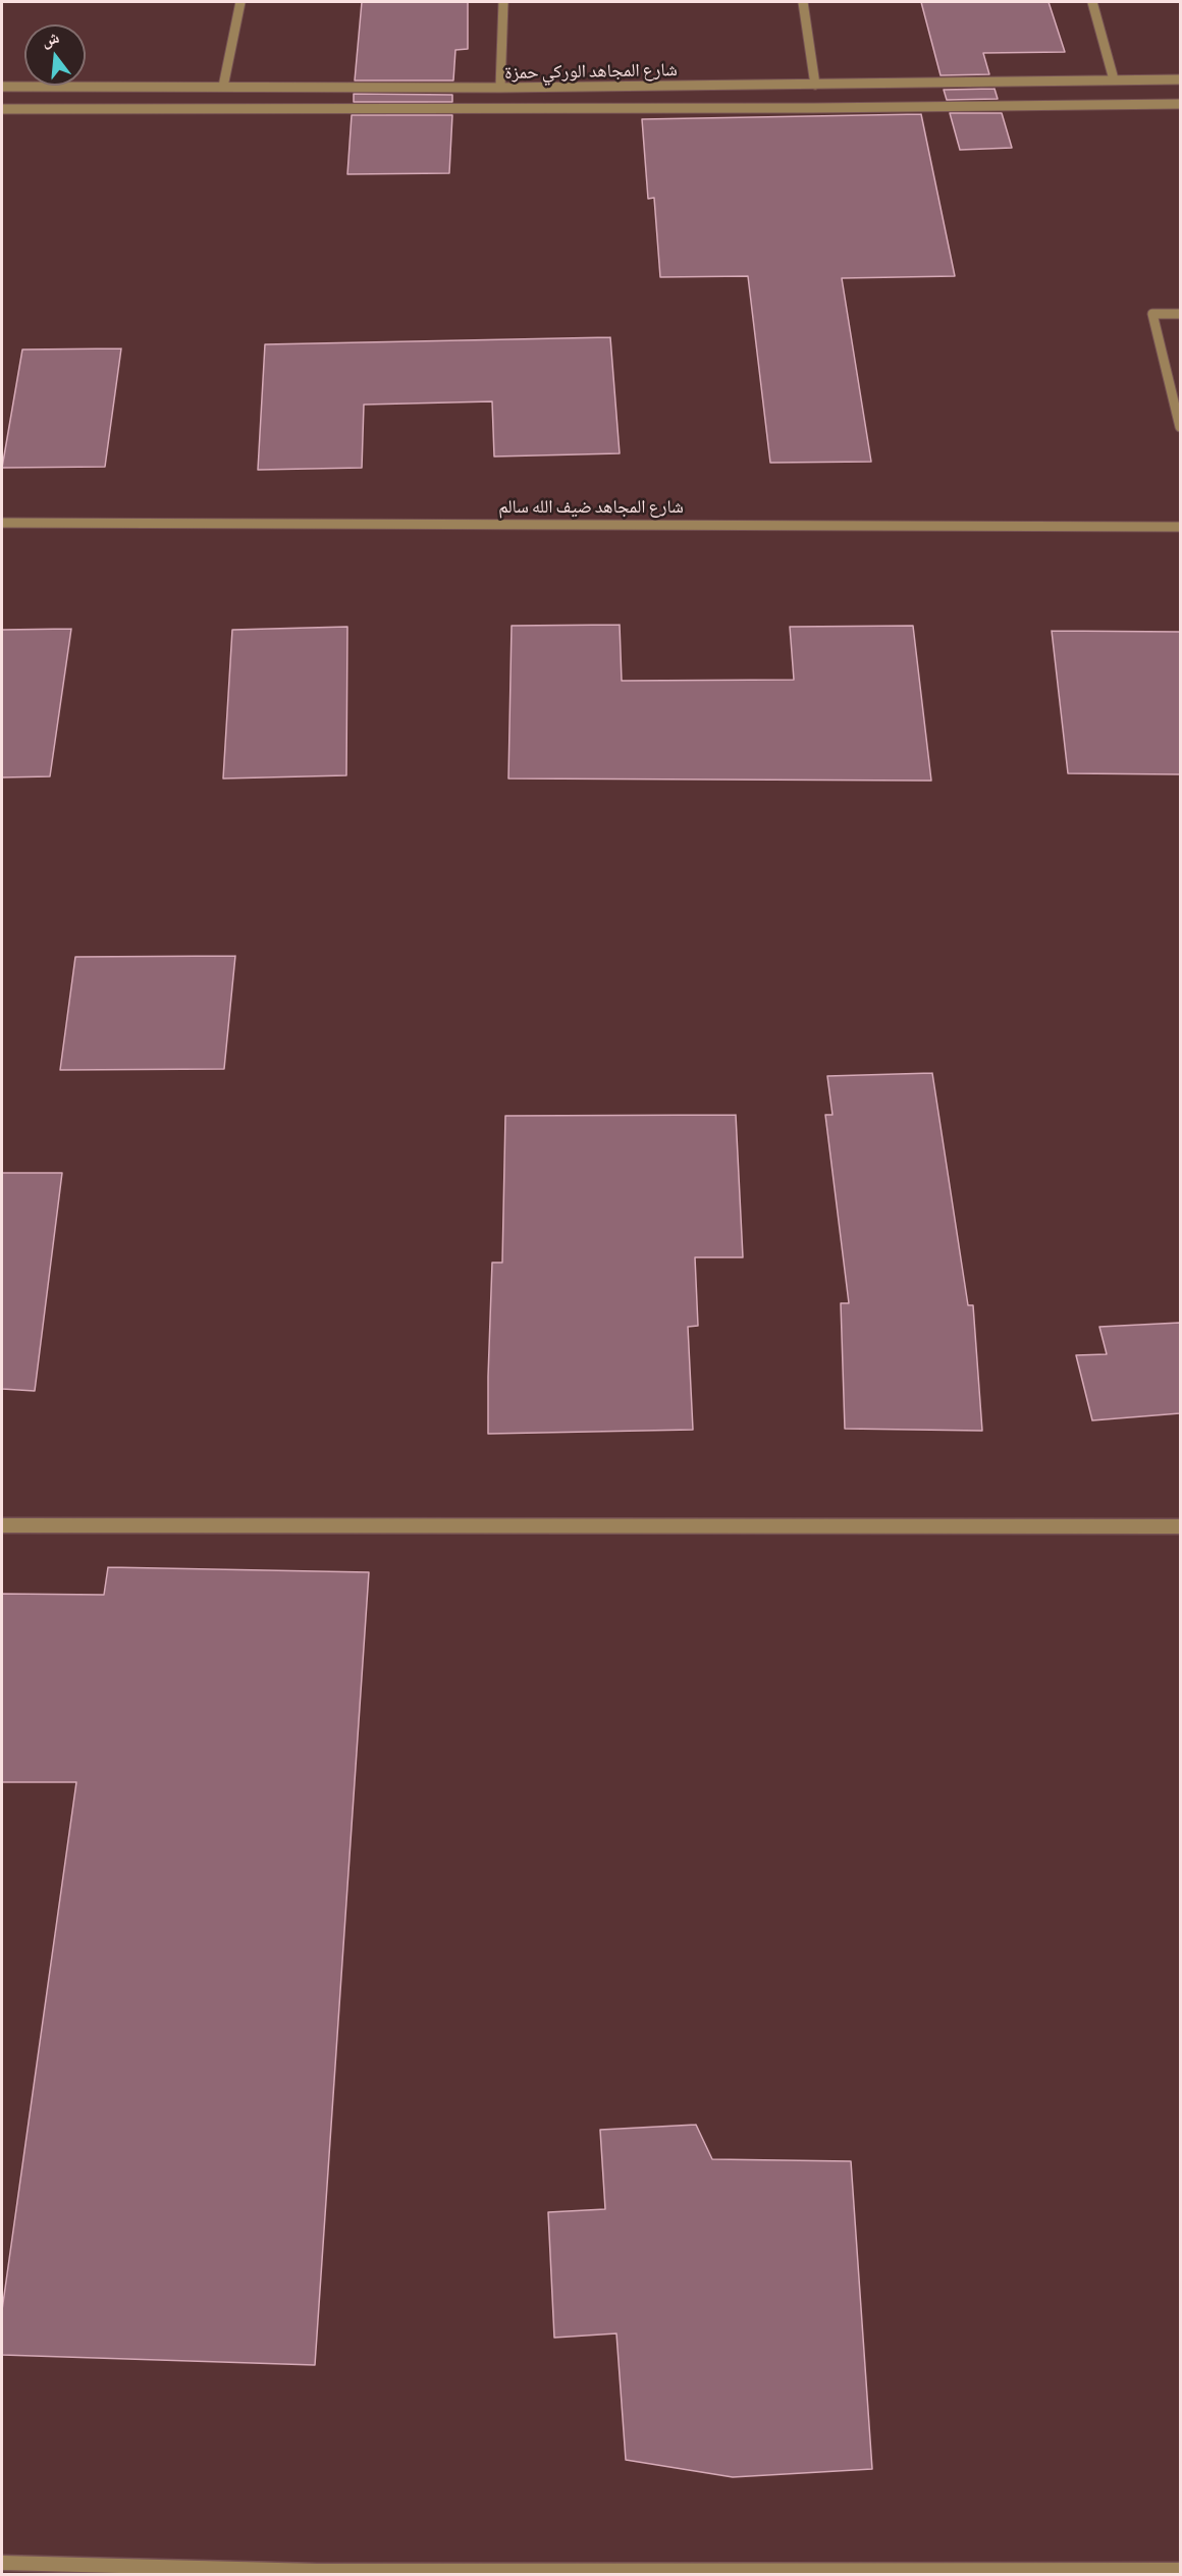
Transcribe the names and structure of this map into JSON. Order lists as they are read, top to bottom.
{
  "streets": {
    "street": ["شارع المجاهد الوركي حمزة", "شارع المجاهد ضيف الله سالم"]
  },
  "north": "top"
}
